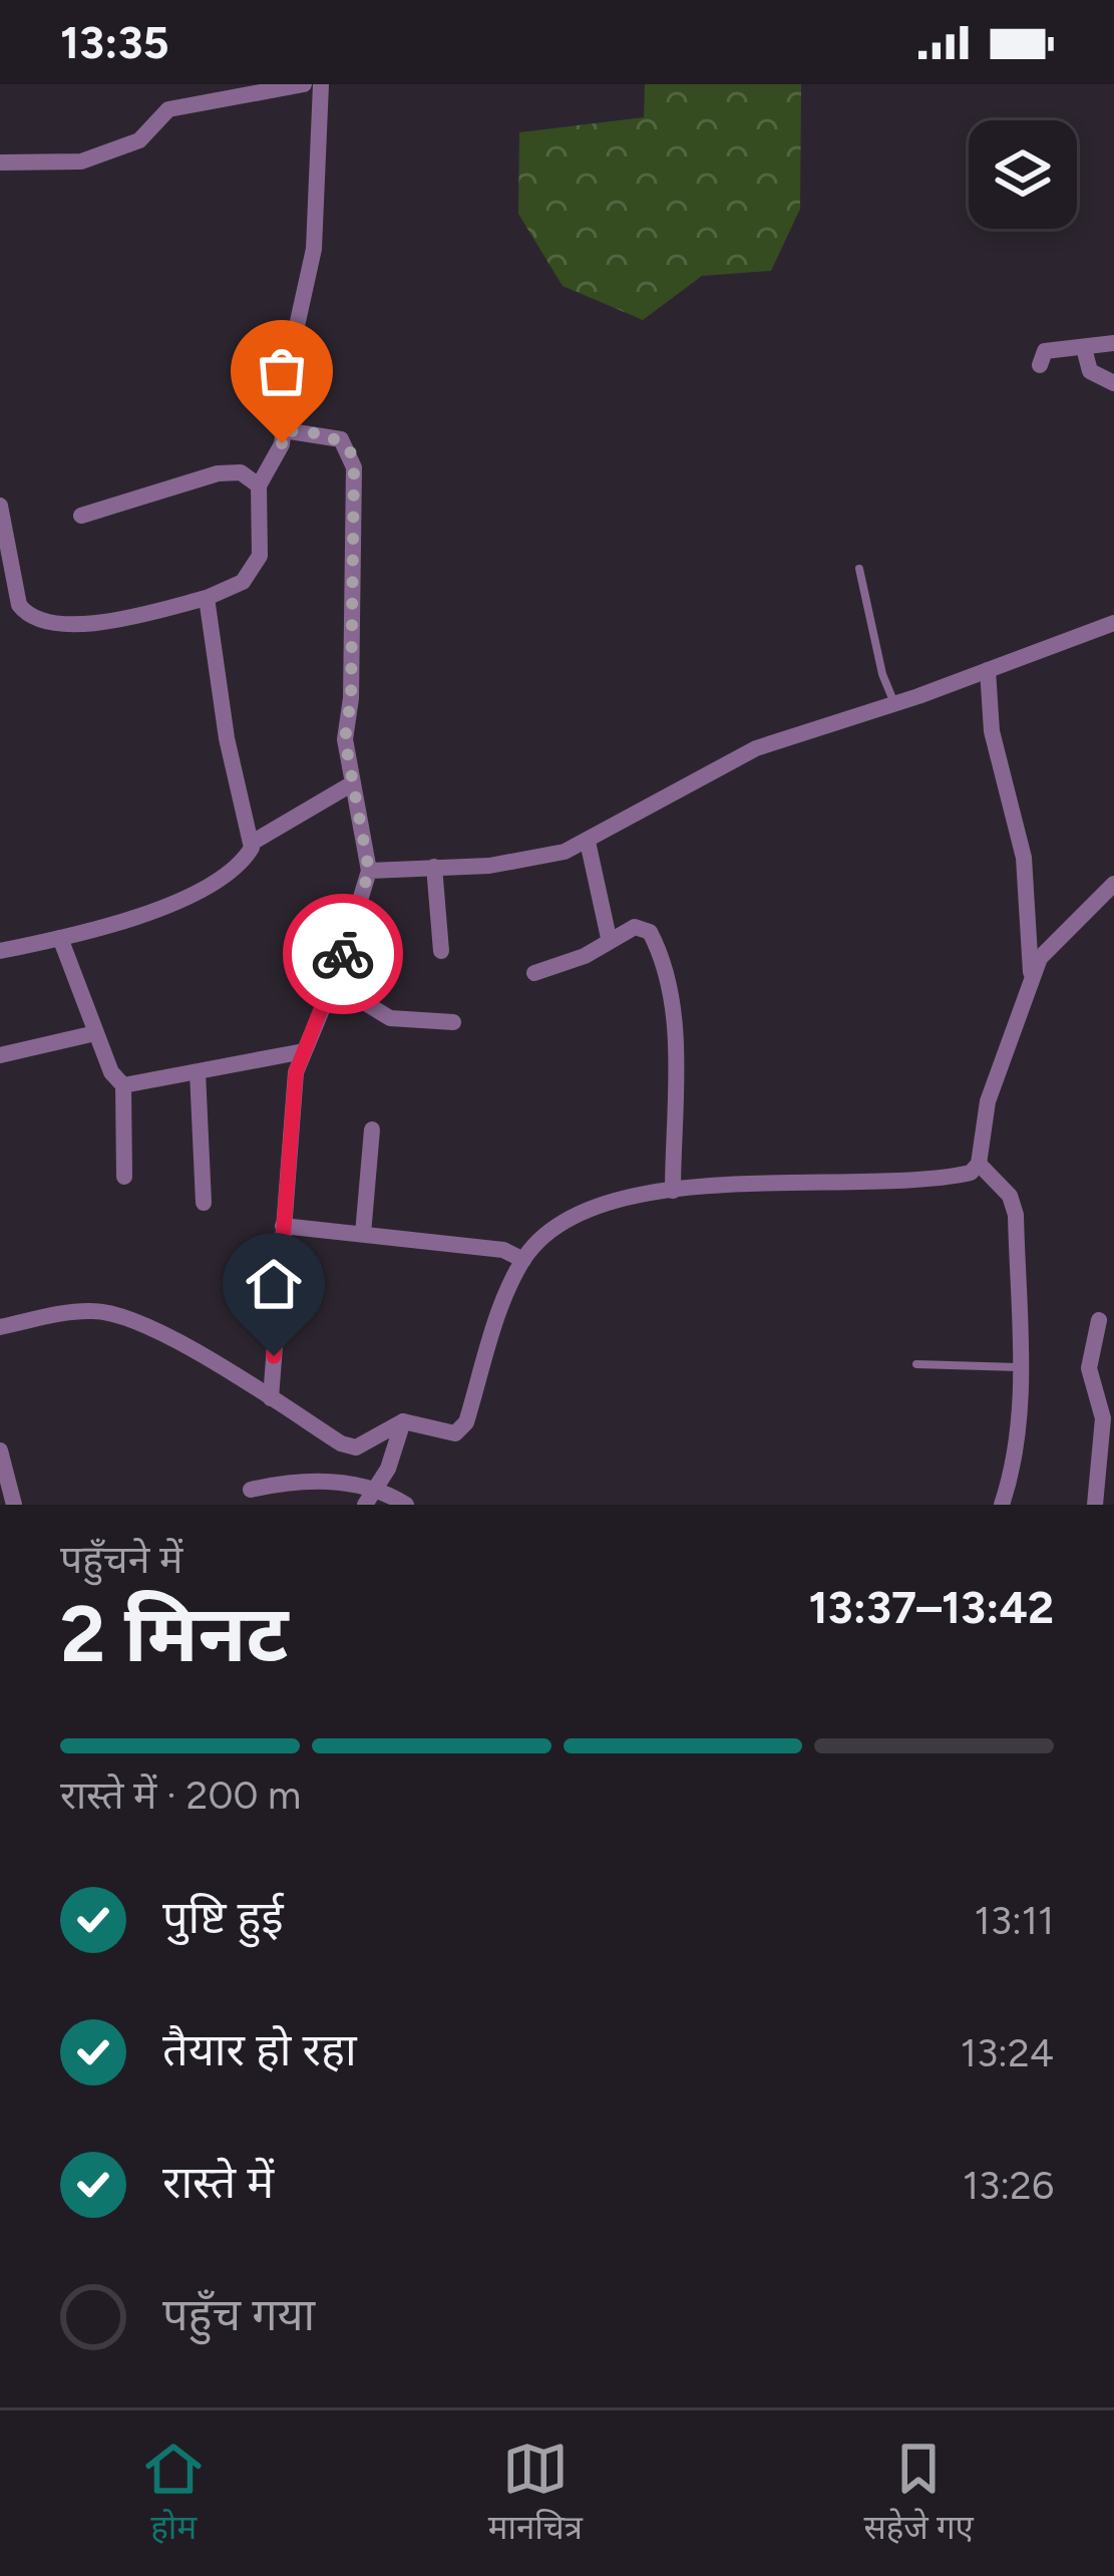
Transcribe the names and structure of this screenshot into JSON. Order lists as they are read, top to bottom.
{
  "page": {
    "status": "13:35",
    "heading": ["2 मिनट", "पहुँचने में", "13:37–13:42"],
    "bar": "रास्ते में · 200 m",
    "list": [
      ["पुष्टि हुई", "13:11"],
      ["तैयार हो रहा", "13:24"],
      ["रास्ते में", "13:26"],
      "पहुँच गया"
    ],
    "tabs": ["होम", "मानचित्र", "सहेजे गए"]
  }
}
